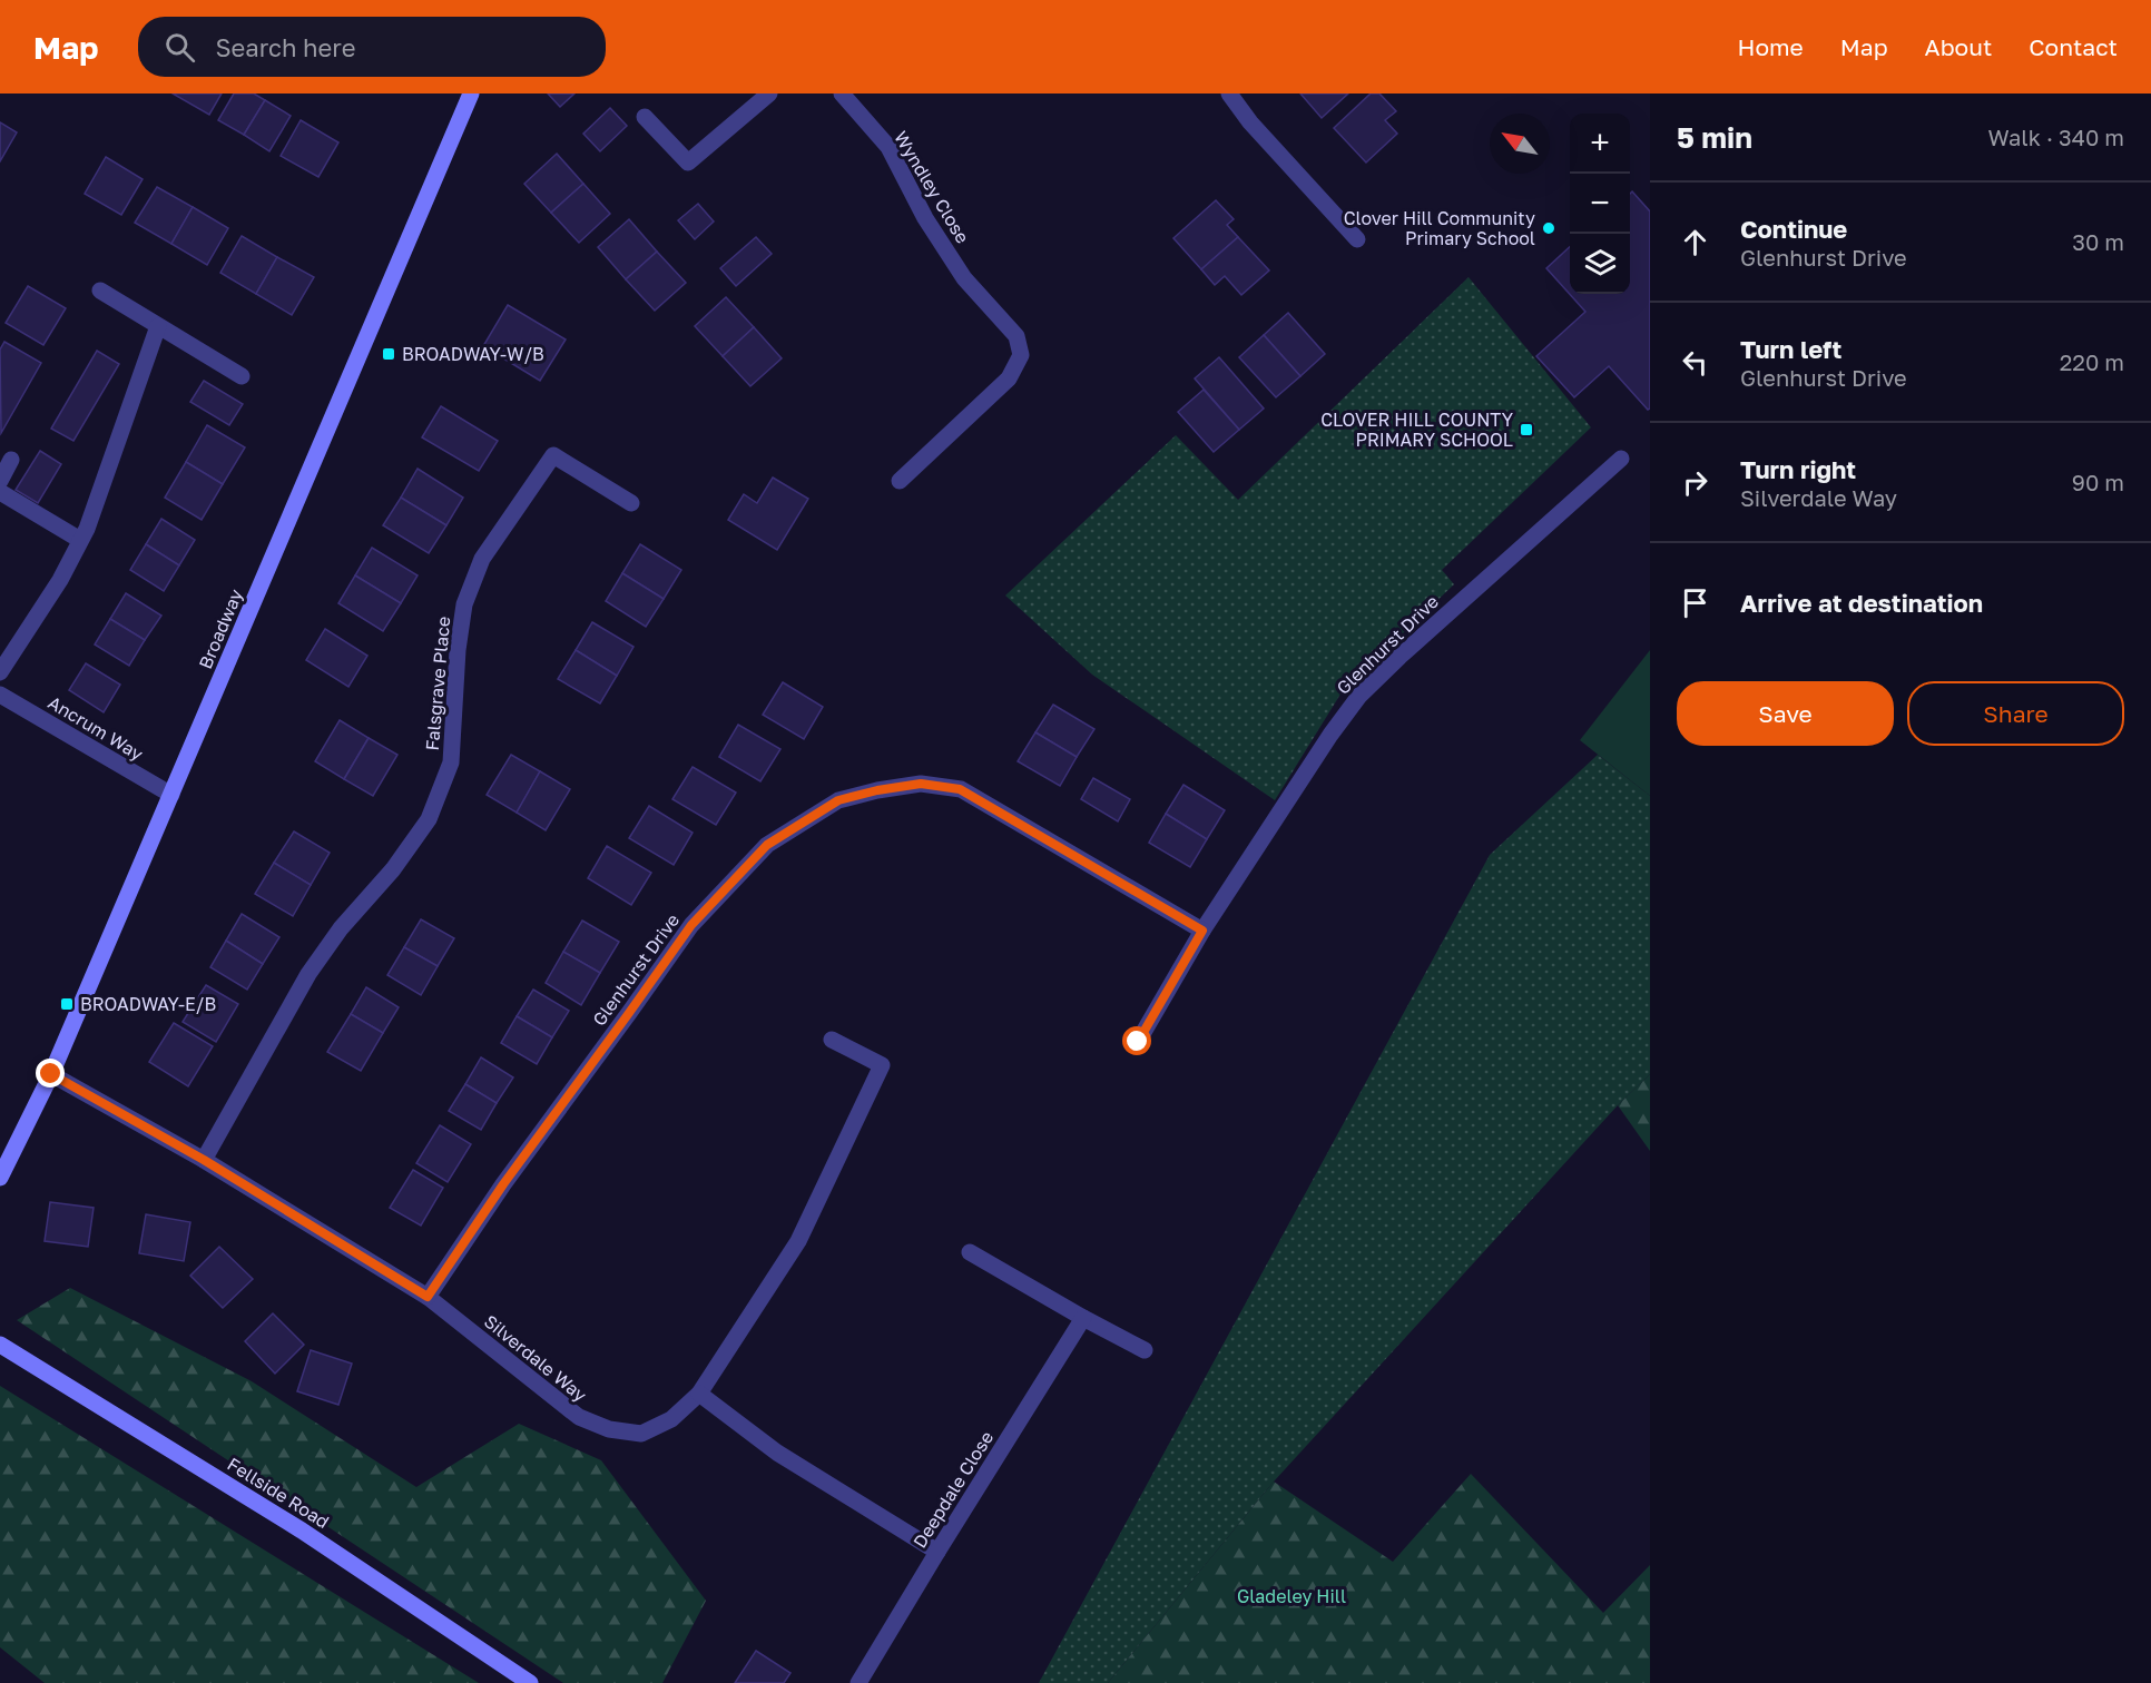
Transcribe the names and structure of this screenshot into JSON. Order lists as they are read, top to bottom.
{
  "streets": {
    "street": [
      "Wyndley Close",
      "Broadway",
      "Glenhurst Drive",
      "Falsgrave Place",
      "Ancrum Way",
      "Silverdale Way",
      "Deepdale Close",
      "Fellside Road"
    ]
  },
  "crossings": [
    ["Broadway", "Ancrum Way"],
    ["Broadway", "Silverdale Way"],
    ["Glenhurst Drive", "Silverdale Way"],
    ["Falsgrave Place", "Silverdale Way"]
  ],
  "parks": ["Gladeley Hill"],
  "places": {
    "other": ["Clover Hill Community Primary School"],
    "transit": ["BROADWAY-W/B", "CLOVER HILL COUNTY PRIMARY SCHOOL", "BROADWAY-E/B"]
  },
  "north": "top left",
  "page": {
    "header": "Map",
    "search": "Search here",
    "nav": [
      "Home",
      "Map",
      "About",
      "Contact"
    ],
    "heading": ["5 min", "Walk · 340 m"],
    "map_buttons": ["+", "−"],
    "list": [
      ["Continue", "Glenhurst Drive", "30 m"],
      ["Turn left", "Glenhurst Drive", "220 m"],
      ["Turn right", "Silverdale Way", "90 m"],
      "Arrive at destination"
    ],
    "buttons": ["Save", "Share"]
  }
}
